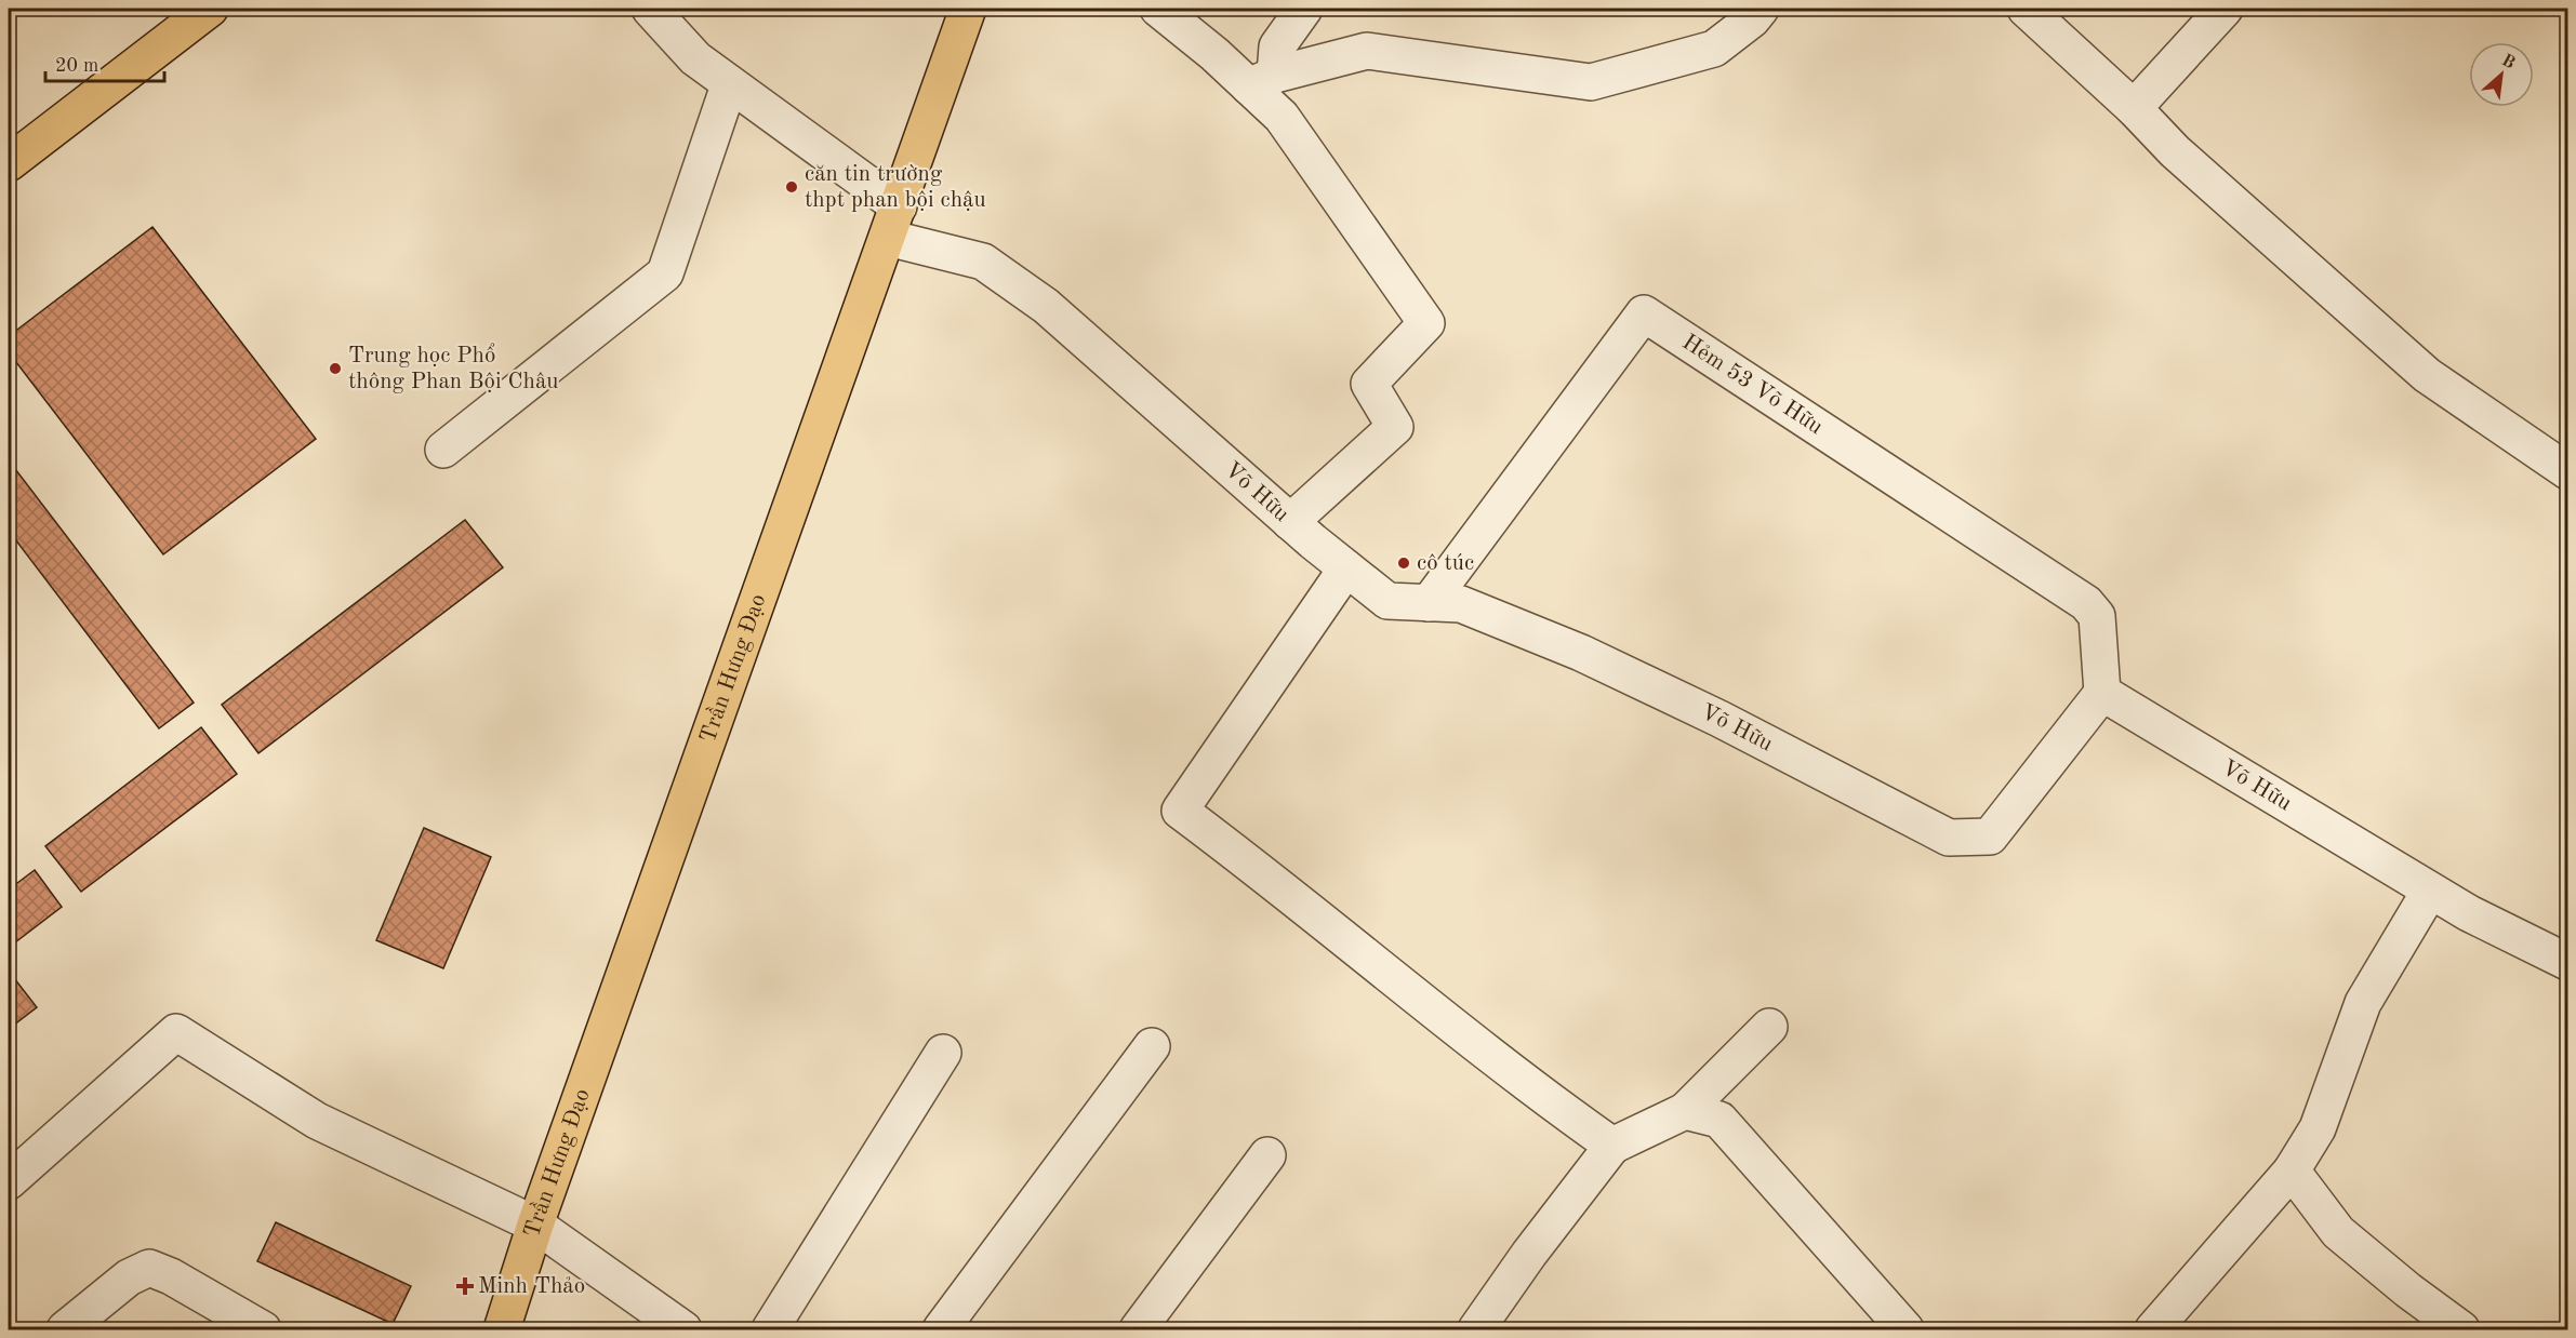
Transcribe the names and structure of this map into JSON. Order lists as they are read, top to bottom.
{
  "streets": {
    "main road": ["Trần Hưng Đạo"],
    "street": ["Hẻm 53 Võ Hữu", "Võ Hữu"]
  },
  "crossings": [
    ["Hẻm 53 Võ Hữu", "Võ Hữu"],
    ["Võ Hữu", "Trần Hưng Đạo"]
  ],
  "places": {
    "other": ["căn tin trường thpt phan bội chậu", "Trung học Phổ thông Phan Bội Châu", "cô túc"],
    "health": ["Minh Thảo"]
  },
  "scale_bar": "20 m",
  "north": "top right"
}
